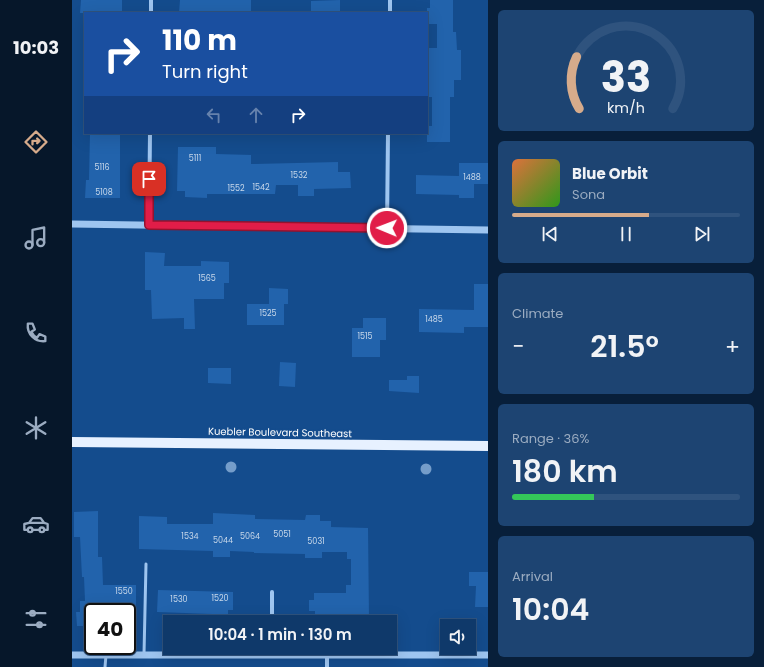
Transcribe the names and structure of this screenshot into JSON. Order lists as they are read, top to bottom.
{
  "streets": {
    "main road": ["Kuebler Boulevard Southeast"]
  },
  "house_numbers": [
    "5111",
    "5116",
    "1532",
    "1488",
    "1542",
    "1552",
    "5108",
    "1565",
    "1525",
    "1485",
    "1515",
    "5051",
    "1534",
    "5064",
    "5044",
    "5031",
    "1550",
    "1520",
    "1530"
  ],
  "page": {
    "tabs": "10:03",
    "turn": ["110 m", "Turn right"],
    "song": ["Blue Orbit", "Sona"],
    "tile": [
      "Climate",
      ["Range · 36%", "180 km"],
      ["Arrival", "10:04"]
    ],
    "heat": ["−", "21.5°", "+"],
    "limit": "40",
    "trip": "10:04 · 1 min · 130 m",
    "gauge": ["33", "km/h"]
  }
}
